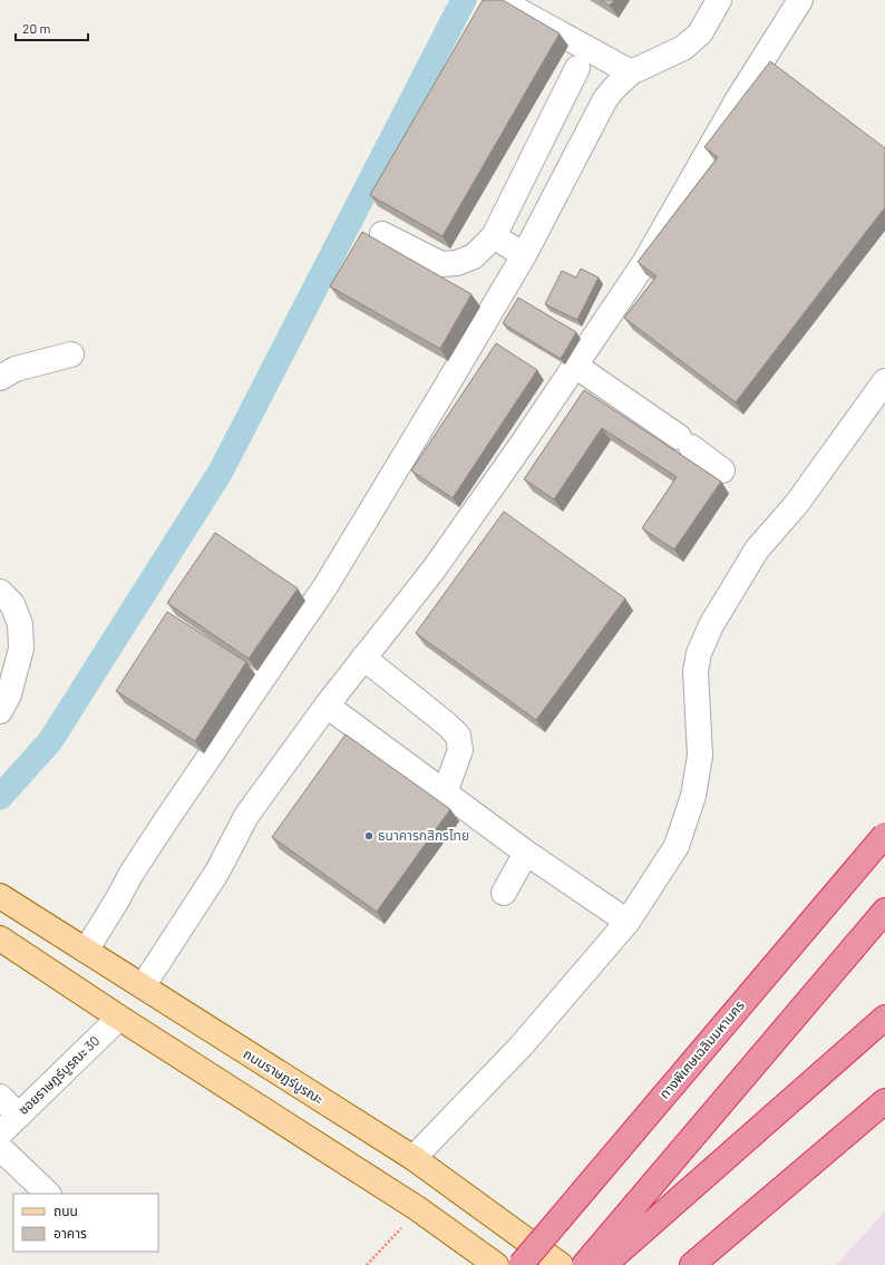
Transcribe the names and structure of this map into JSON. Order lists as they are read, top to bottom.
{
  "streets": {
    "highway": ["ทางพิเศษเฉลิมมหานคร"],
    "main road": ["ถนนราษฎร์บูรณะ"],
    "street": ["ซอยราษฎร์บูรณะ 30"]
  },
  "places": ["ธนาคารกสิกรไทย"],
  "legend": ["ถนน", "อาคาร"],
  "scale_bar": "20 m"
}
